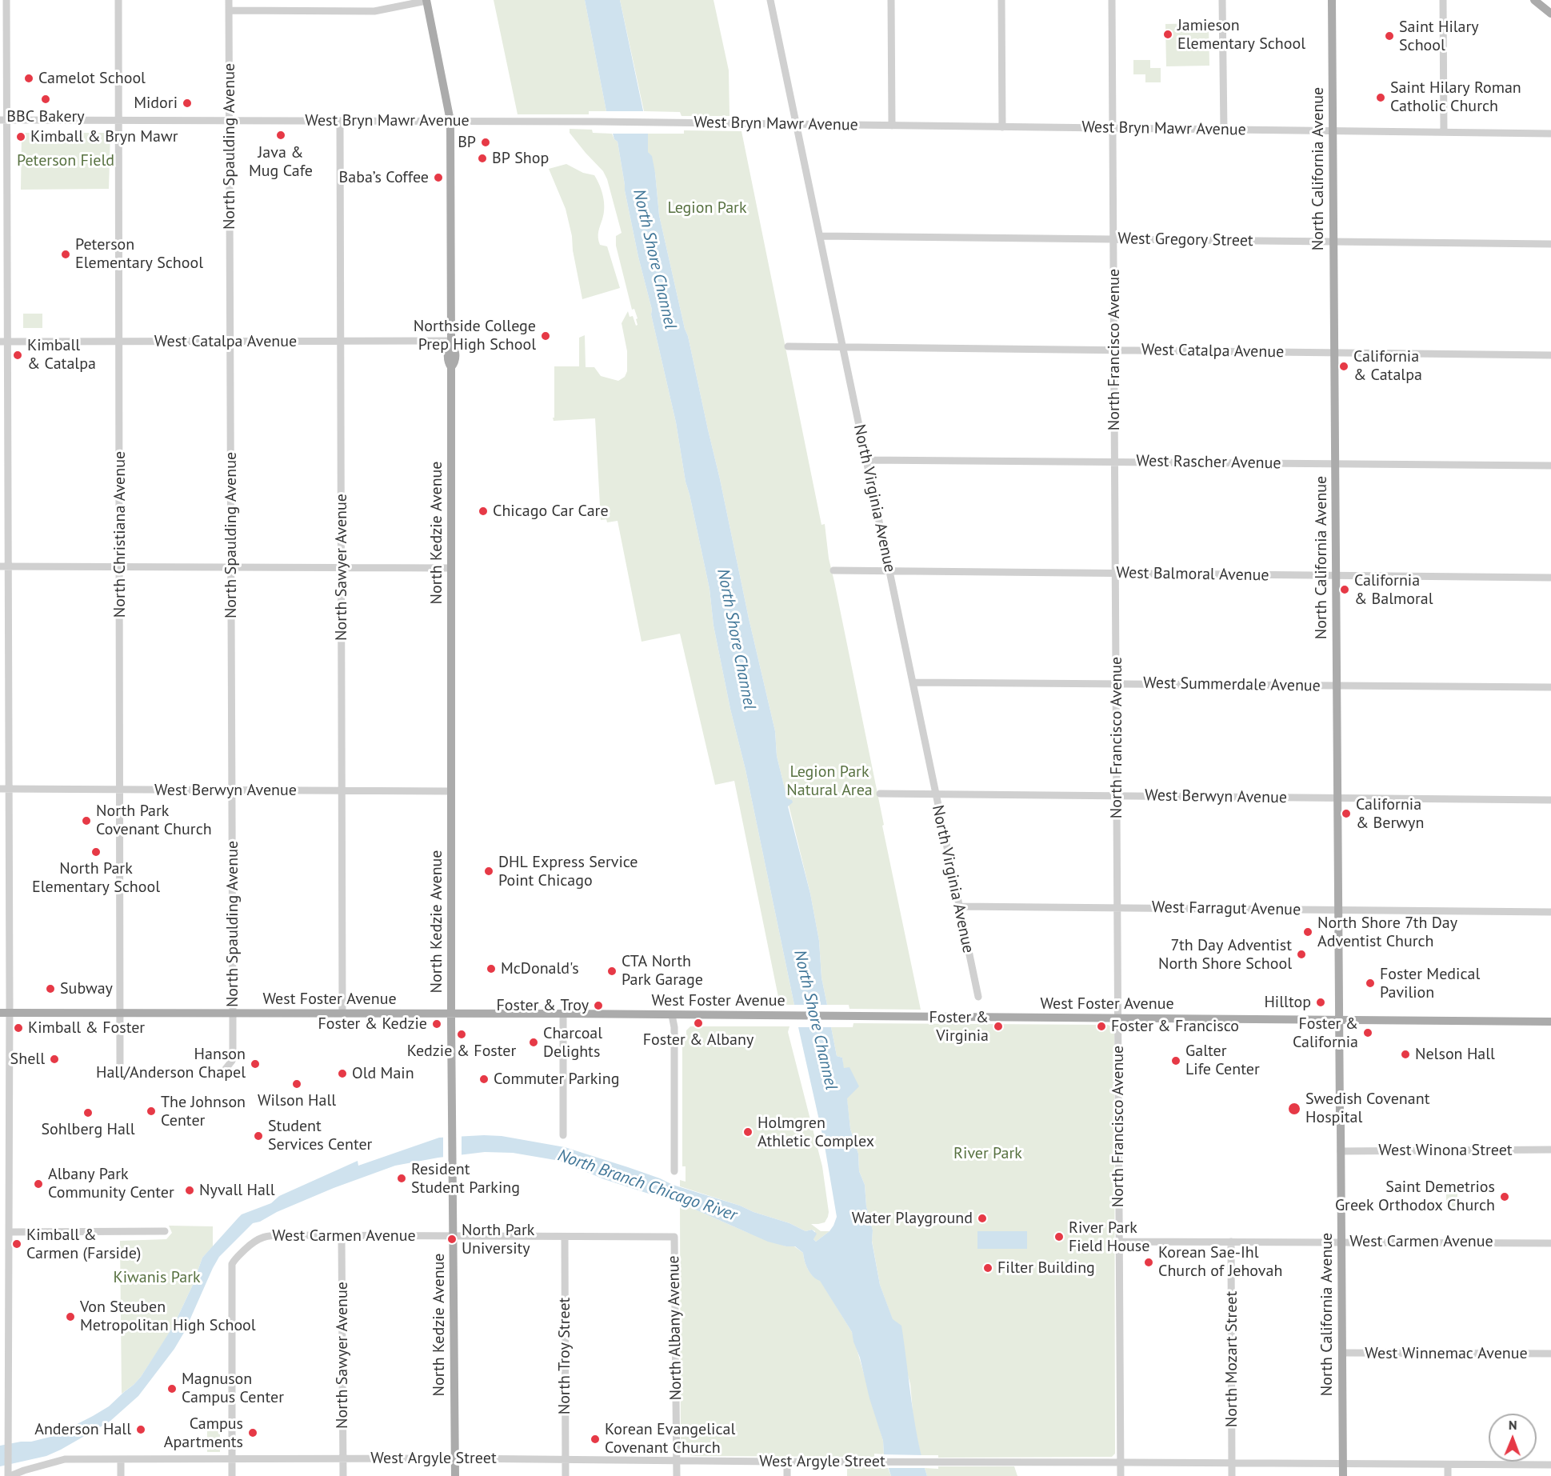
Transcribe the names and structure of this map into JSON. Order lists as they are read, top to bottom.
{
  "streets": {
    "main road": ["North California Avenue", "North Kedzie Avenue", "West Foster Avenue"],
    "street": [
      "West Bryn Mawr Avenue",
      "North Spaulding Avenue",
      "West Gregory Street",
      "West Catalpa Avenue",
      "North Francisco Avenue",
      "West Rascher Avenue",
      "North Virginia Avenue",
      "North Christiana Avenue",
      "North Sawyer Avenue",
      "West Balmoral Avenue",
      "West Summerdale Avenue",
      "West Berwyn Avenue",
      "West Farragut Avenue",
      "West Winona Street",
      "West Carmen Avenue",
      "North Albany Avenue",
      "West Winnemac Avenue",
      "North Troy Street",
      "North Mozart Street",
      "West Argyle Street"
    ]
  },
  "crossings": [
    ["West Bryn Mawr Avenue", "North Spaulding Avenue"],
    ["West Bryn Mawr Avenue", "North California Avenue"],
    ["West Bryn Mawr Avenue", "North Francisco Avenue"],
    ["West Bryn Mawr Avenue", "North Virginia Avenue"],
    ["West Bryn Mawr Avenue", "North Kedzie Avenue"],
    ["West Bryn Mawr Avenue", "North Christiana Avenue"],
    ["West Bryn Mawr Avenue", "North Sawyer Avenue"],
    ["North Spaulding Avenue", "West Catalpa Avenue"],
    ["North Spaulding Avenue", "West Berwyn Avenue"],
    ["North Spaulding Avenue", "West Foster Avenue"],
    ["North California Avenue", "West Gregory Street"],
    ["North California Avenue", "West Catalpa Avenue"],
    ["North California Avenue", "West Rascher Avenue"],
    ["North California Avenue", "West Balmoral Avenue"],
    ["North California Avenue", "West Summerdale Avenue"],
    ["North California Avenue", "West Berwyn Avenue"],
    ["North California Avenue", "West Farragut Avenue"],
    ["North California Avenue", "West Foster Avenue"],
    ["North California Avenue", "West Winona Street"],
    ["North California Avenue", "West Carmen Avenue"],
    ["North California Avenue", "West Winnemac Avenue"],
    ["North California Avenue", "West Argyle Street"],
    ["West Gregory Street", "North Francisco Avenue"],
    ["West Gregory Street", "North Virginia Avenue"],
    ["West Catalpa Avenue", "North Francisco Avenue"],
    ["West Catalpa Avenue", "North Virginia Avenue"],
    ["West Catalpa Avenue", "North Kedzie Avenue"],
    ["West Catalpa Avenue", "North Christiana Avenue"],
    ["West Catalpa Avenue", "North Sawyer Avenue"],
    ["North Francisco Avenue", "West Rascher Avenue"],
    ["North Francisco Avenue", "West Balmoral Avenue"],
    ["North Francisco Avenue", "West Summerdale Avenue"],
    ["North Francisco Avenue", "West Berwyn Avenue"],
    ["North Francisco Avenue", "West Farragut Avenue"],
    ["North Francisco Avenue", "West Foster Avenue"],
    ["North Francisco Avenue", "West Carmen Avenue"],
    ["North Francisco Avenue", "West Argyle Street"],
    ["West Rascher Avenue", "North Virginia Avenue"],
    ["North Virginia Avenue", "West Balmoral Avenue"],
    ["North Virginia Avenue", "West Summerdale Avenue"],
    ["North Virginia Avenue", "West Berwyn Avenue"],
    ["North Virginia Avenue", "West Farragut Avenue"],
    ["North Kedzie Avenue", "West Berwyn Avenue"],
    ["North Kedzie Avenue", "West Foster Avenue"],
    ["North Kedzie Avenue", "West Carmen Avenue"],
    ["North Kedzie Avenue", "West Argyle Street"],
    ["North Christiana Avenue", "West Berwyn Avenue"],
    ["North Christiana Avenue", "West Foster Avenue"],
    ["North Sawyer Avenue", "West Berwyn Avenue"],
    ["North Sawyer Avenue", "West Foster Avenue"],
    ["North Sawyer Avenue", "West Carmen Avenue"],
    ["North Sawyer Avenue", "West Argyle Street"],
    ["West Carmen Avenue", "North Albany Avenue"],
    ["West Carmen Avenue", "North Troy Street"],
    ["West Carmen Avenue", "North Mozart Street"],
    ["West Carmen Avenue", "West Argyle Street"],
    ["North Albany Avenue", "West Argyle Street"],
    ["North Troy Street", "West Argyle Street"],
    ["North Mozart Street", "West Argyle Street"]
  ],
  "water": ["North Shore Channel", "North Branch Chicago River"],
  "parks": [
    "Peterson Field",
    "Legion Park",
    "Legion Park Natural Area",
    "River Park",
    "Kiwanis Park"
  ],
  "places": [
    "Jamieson Elementary School",
    "Saint Hilary School",
    "Camelot School",
    "Saint Hilary Roman Catholic Church",
    "BBC Bakery",
    "Midori",
    "Java & Mug Cafe",
    "Kimball & Bryn Mawr",
    "BP",
    "BP Shop",
    "Baba’s Coffee",
    "Peterson Elementary School",
    "Northside College Prep High School",
    "Kimball & Catalpa",
    "California & Catalpa",
    "Chicago Car Care",
    "California & Balmoral",
    "California & Berwyn",
    "North Park Covenant Church",
    "North Park Elementary School",
    "DHL Express Service Point Chicago",
    "North Shore 7th Day Adventist Church",
    "7th Day Adventist North Shore School",
    "McDonald's",
    "CTA North Park Garage",
    "Foster Medical Pavilion",
    "Subway",
    "Hilltop",
    "Foster & Troy",
    "Foster & Albany",
    "Foster & Kedzie",
    "Foster & Virginia",
    "Foster & Francisco",
    "Kimball & Foster",
    "Foster & California",
    "Kedzie & Foster",
    "Charcoal Delights",
    "Nelson Hall",
    "Shell",
    "Galter Life Center",
    "Hanson Hall/Anderson Chapel",
    "Old Main",
    "Commuter Parking",
    "Wilson Hall",
    "Swedish Covenant Hospital",
    "The Johnson Center",
    "Sohlberg Hall",
    "Holmgren Athletic Complex",
    "Student Services Center",
    "Resident Student Parking",
    "Albany Park Community Center",
    "Nyvall Hall",
    "Saint Demetrios Greek Orthodox Church",
    "Water Playground",
    "River Park Field House",
    "North Park University",
    "Kimball & Carmen (Farside)",
    "Korean Sae-Ihl Church of Jehovah",
    "Filter Building",
    "Von Steuben Metropolitan High School",
    "Magnuson Campus Center",
    "Anderson Hall",
    "Campus Apartments",
    "Korean Evangelical Covenant Church"
  ],
  "north": "top"
}
